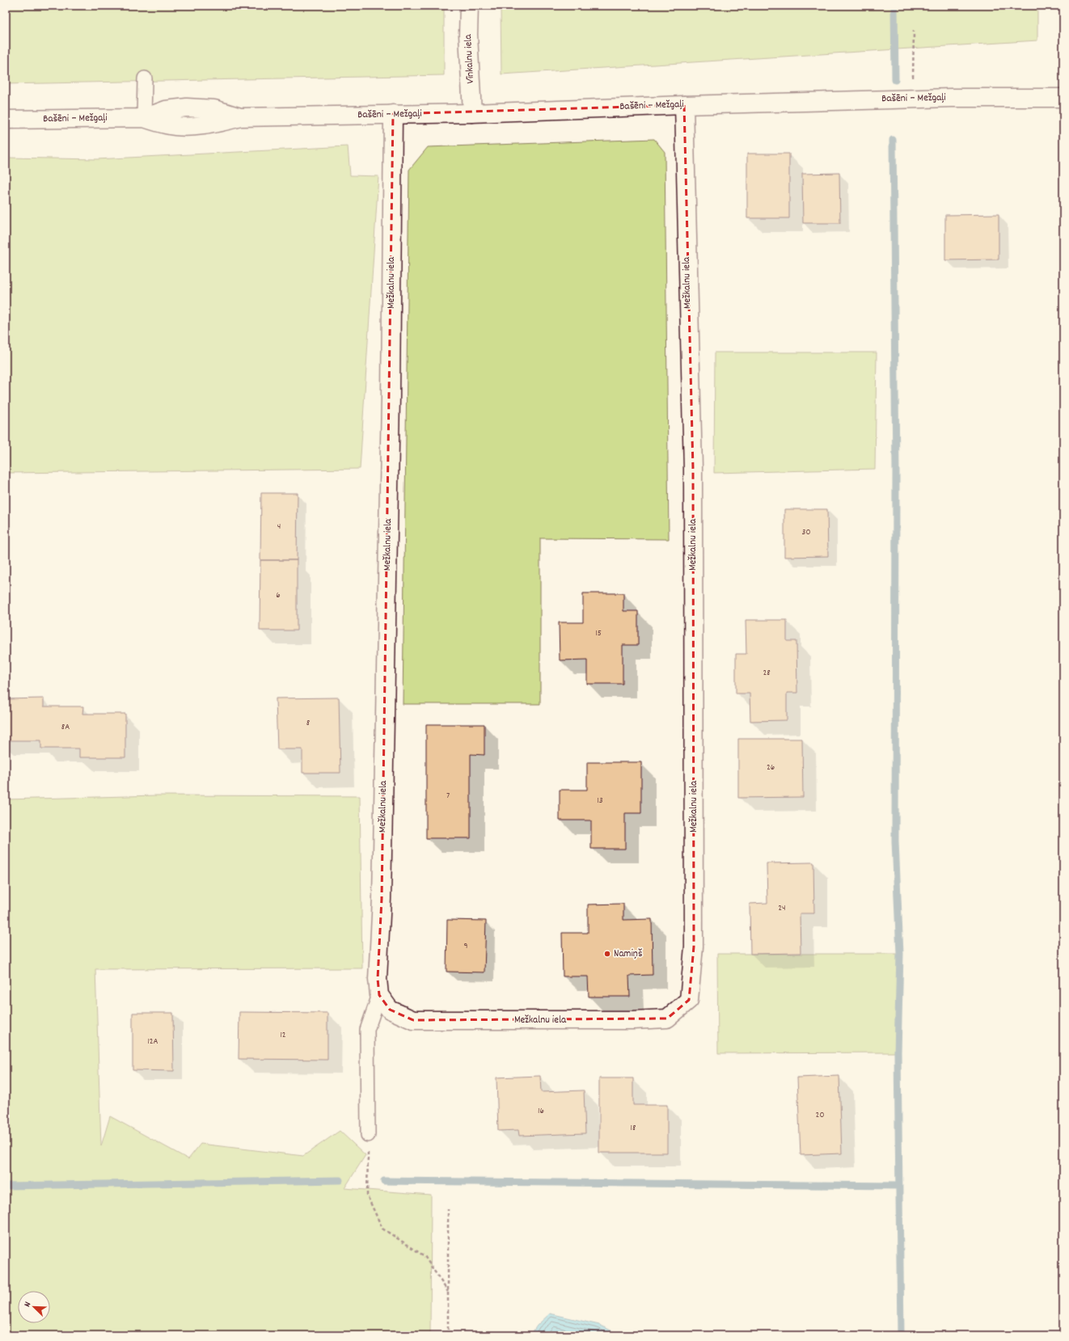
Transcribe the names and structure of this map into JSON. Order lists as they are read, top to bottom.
{
  "streets": {
    "street": ["Vīnkalnu iela", "Bašēni – Mežgaļi", "Mežkalnu iela"]
  },
  "crossings": [
    ["Vīnkalnu iela", "Bašēni – Mežgaļi"],
    ["Bašēni – Mežgaļi", "Mežkalnu iela"]
  ],
  "places": ["Namiņš"],
  "house_numbers": [
    "4",
    "30",
    "6",
    "15",
    "28",
    "8",
    "8A",
    "26",
    "7",
    "13",
    "24",
    "9",
    "12",
    "12A",
    "16",
    "20",
    "18"
  ],
  "north": "top left"
}
